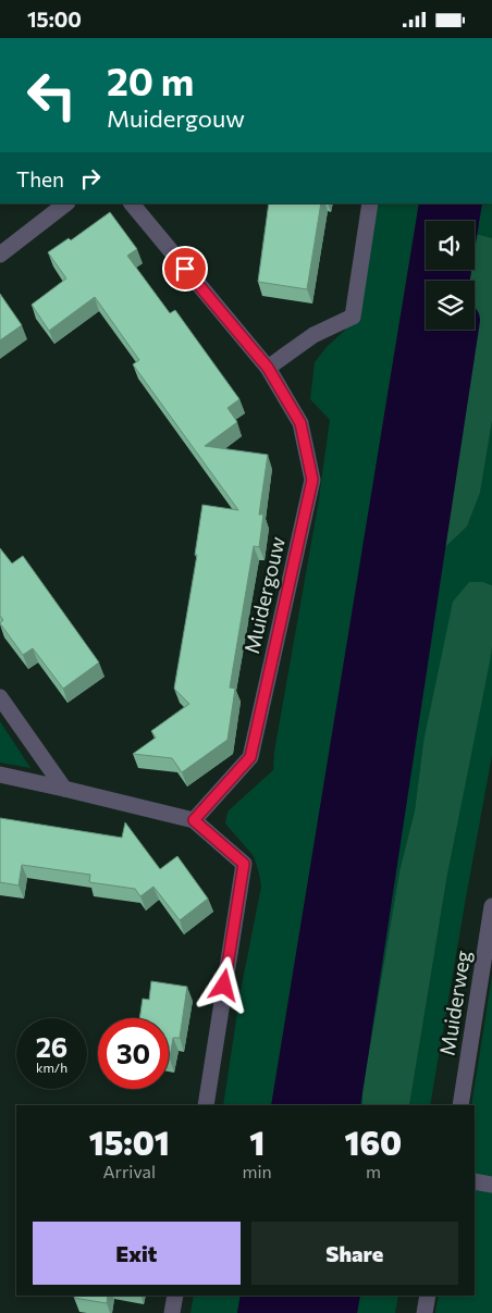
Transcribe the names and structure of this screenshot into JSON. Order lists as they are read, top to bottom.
{
  "streets": {
    "street": ["Muidergouw", "Muiderweg"]
  },
  "page": {
    "status": "15:00",
    "turn": ["20 m", "Muidergouw"],
    "then": "Then",
    "speed": "26 km/h",
    "limit": "30",
    "eta": [
      "15:01",
      "Arrival",
      "1",
      "min",
      "160",
      "m"
    ],
    "buttons": ["Exit", "Share"]
  }
}
